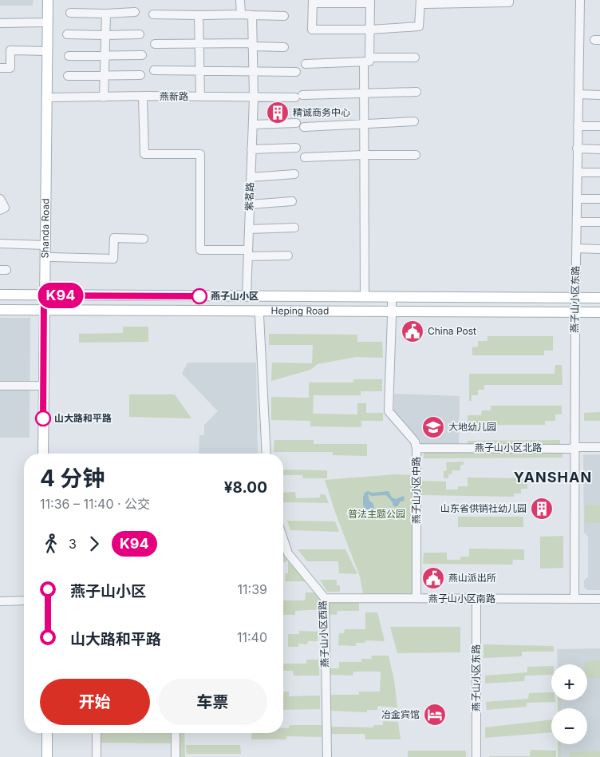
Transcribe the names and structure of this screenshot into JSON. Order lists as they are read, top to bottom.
{
  "streets": {
    "main road": ["Shanda Road", "Heping Road"],
    "street": [
      "燕新路",
      "紫茗路",
      "燕子山小区东路",
      "燕子山小区北路",
      "燕子山小区中路",
      "燕子山小区南路",
      "燕子山小区西路"
    ]
  },
  "crossings": [
    ["燕新路", "紫茗路"],
    ["燕新路", "Shanda Road"],
    ["紫茗路", "Heping Road"],
    ["Shanda Road", "Heping Road"],
    ["燕子山小区东路", "Heping Road"],
    ["燕子山小区东路", "燕子山小区北路"],
    ["燕子山小区东路", "燕子山小区南路"],
    ["Heping Road", "燕子山小区中路"],
    ["燕子山小区北路", "燕子山小区中路"],
    ["燕子山小区中路", "燕子山小区南路"],
    ["燕子山小区南路", "燕子山小区西路"]
  ],
  "districts": ["YANSHAN"],
  "parks": ["普法主题公园"],
  "places": {
    "building": ["精诚商务中心", "山东省供销社幼儿园"],
    "other": ["燕子山小区", "山大路和平路"],
    "public building": ["China Post", "燕山派出所"],
    "school or university": ["大地幼儿园"],
    "hotel": ["冶金宾馆"]
  },
  "lines": ["bus line K94"],
  "page": {
    "on_map": "K94",
    "heading": ["4 分钟", "11:36 – 11:40 · 公交", "¥8.00"],
    "legs": ["3", "K94"],
    "list": [
      {
        "name": "燕子山小区",
        "value": "11:39"
      },
      {
        "name": "山大路和平路",
        "value": "11:40"
      }
    ],
    "map_buttons": ["+", "−"],
    "buttons": ["开始", "车票"]
  }
}
